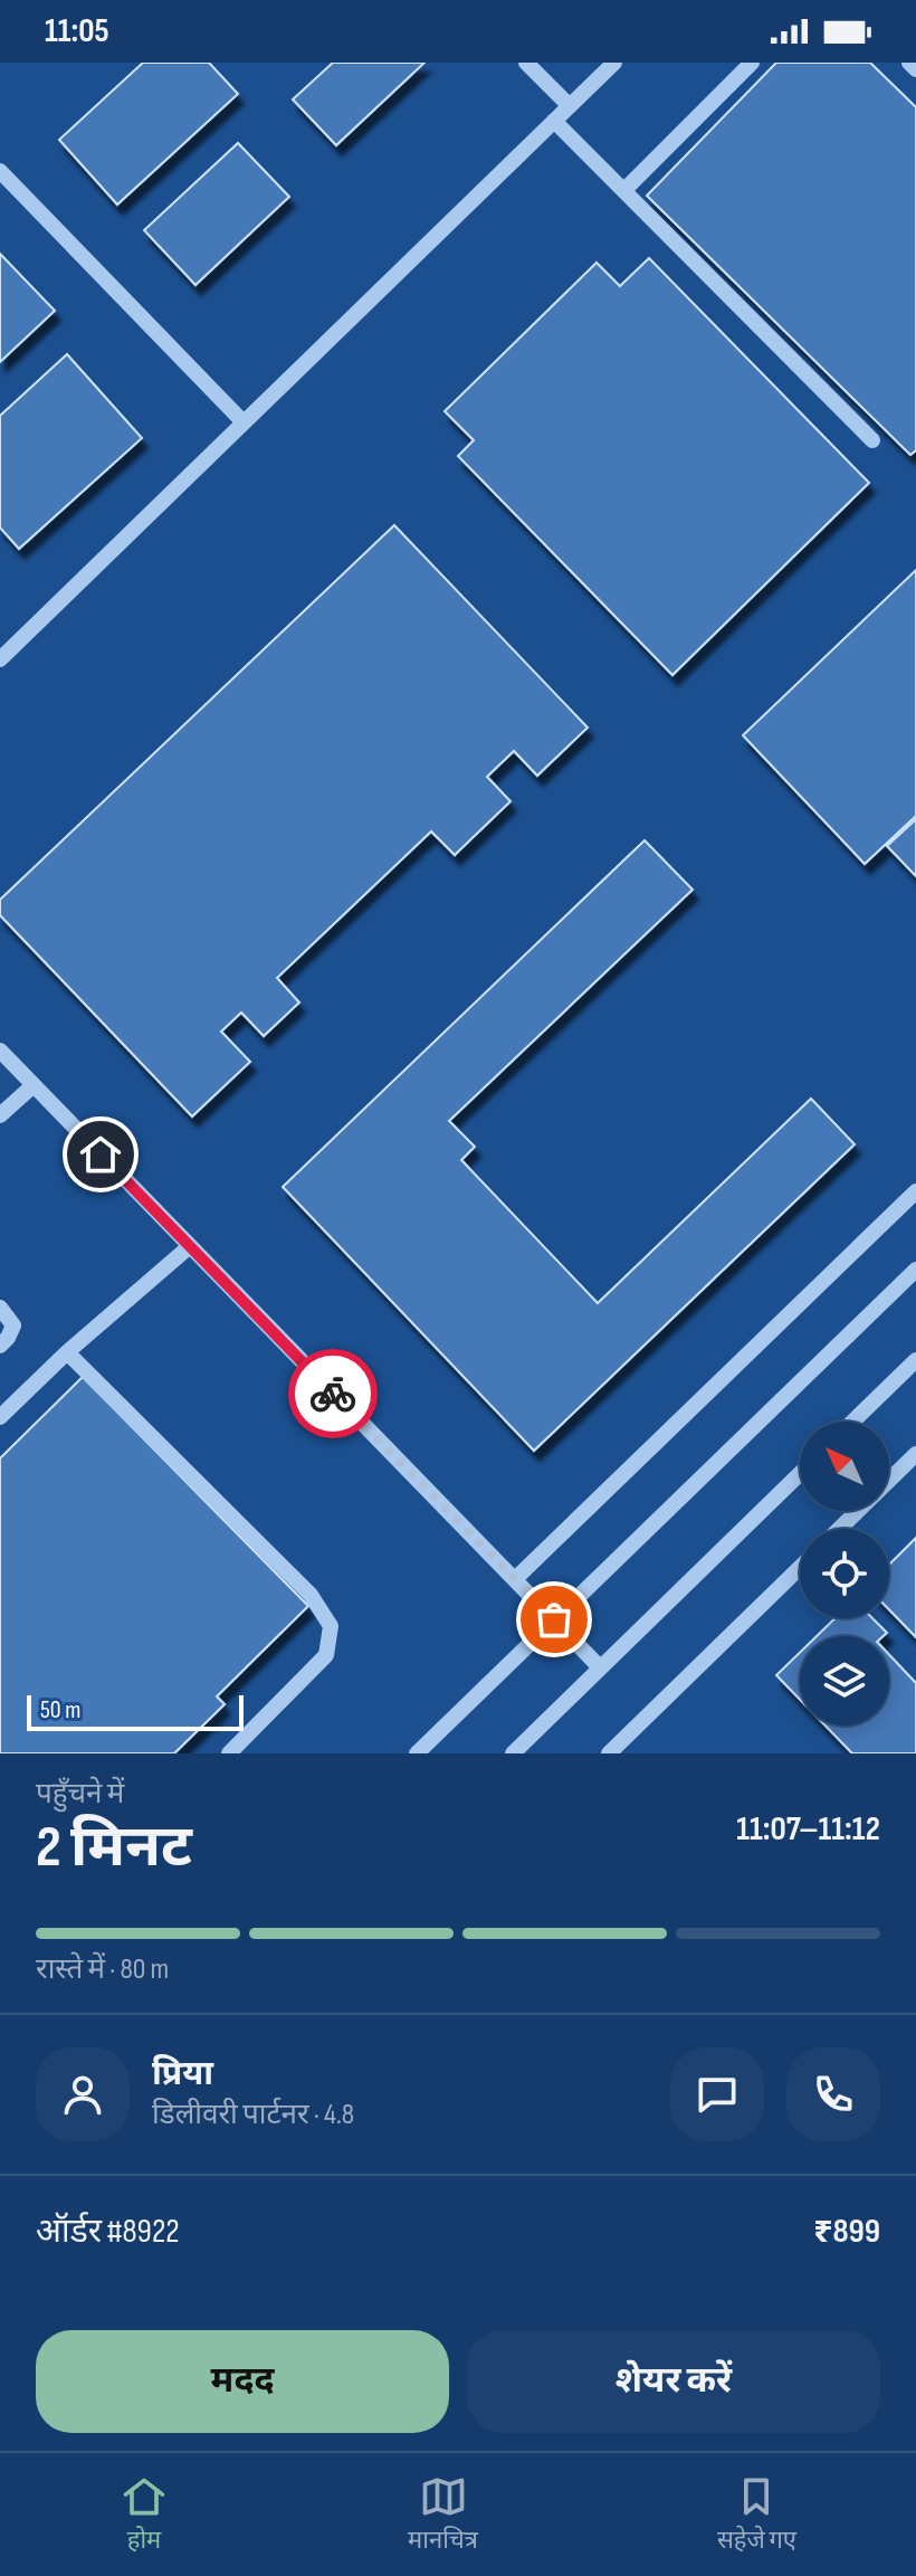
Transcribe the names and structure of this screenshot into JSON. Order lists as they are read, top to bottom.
{
  "scale_bar": "50 m",
  "north": "top left",
  "page": {
    "status": "11:05",
    "scale": "50 m",
    "heading": ["2 मिनट", "पहुँचने में", "11:07–11:12"],
    "panel": [
      "प्रिया",
      "डिलीवरी पार्टनर · 4.8",
      "ऑर्डर #8922",
      "₹899"
    ],
    "bar": "रास्ते में · 80 m",
    "buttons": ["मदद", "शेयर करें"],
    "tabs": ["होम", "मानचित्र", "सहेजे गए"]
  }
}
